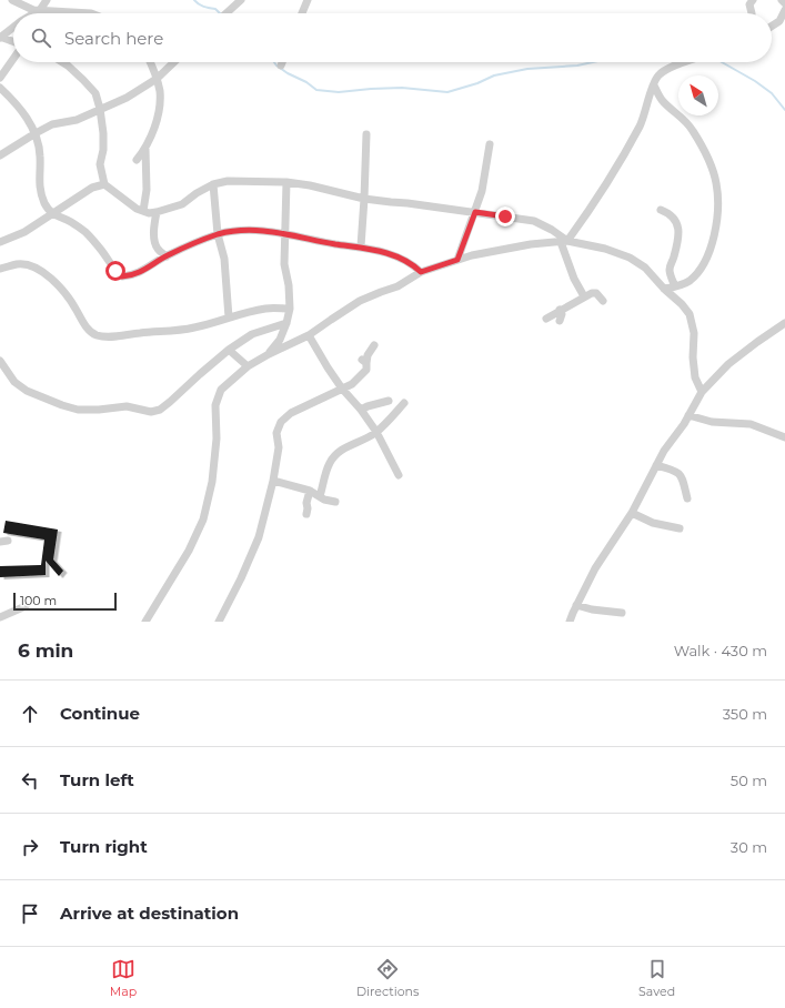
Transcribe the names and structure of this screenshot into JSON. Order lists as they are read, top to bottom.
{
  "scale_bar": "100 m",
  "north": "top left",
  "page": {
    "search": "Search here",
    "scale": "100 m",
    "heading": ["6 min", "Walk · 430 m"],
    "list": [
      ["Continue", "350 m"],
      ["Turn left", "50 m"],
      ["Turn right", "30 m"],
      "Arrive at destination"
    ],
    "nav": ["Map", "Directions", "Saved"]
  }
}
